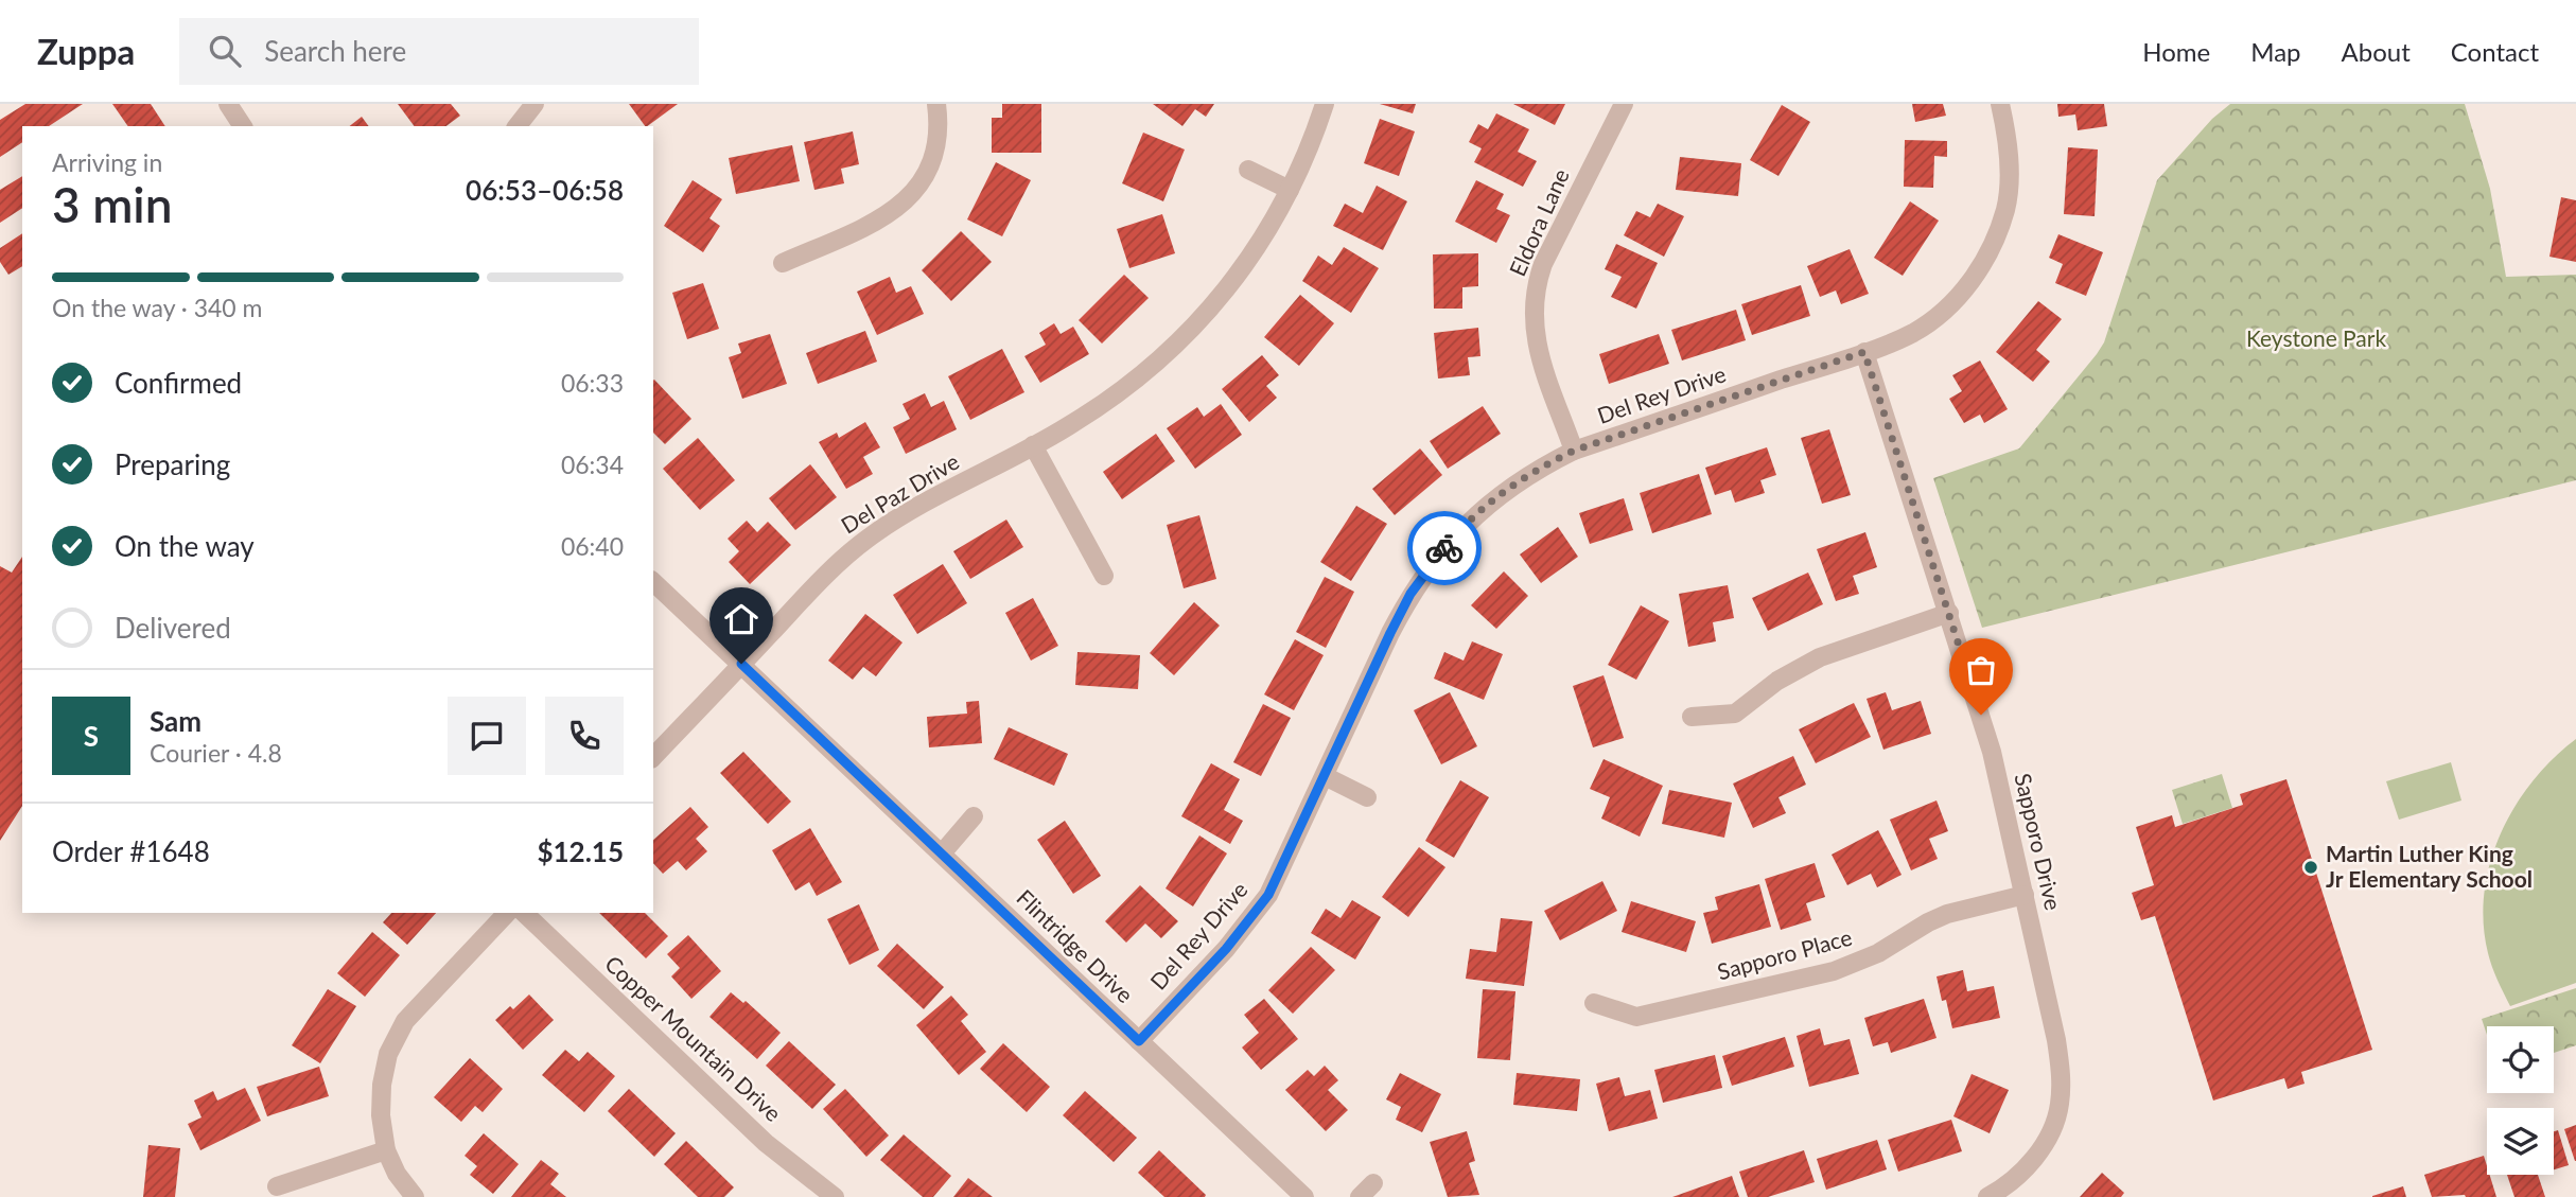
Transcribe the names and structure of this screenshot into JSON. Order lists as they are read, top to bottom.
{
  "streets": {
    "street": [
      "Eldora Lane",
      "Del Rey Drive",
      "Del Paz Drive",
      "Sapporo Drive",
      "Flintridge Drive",
      "Sapporo Place",
      "Copper Mountain Drive"
    ]
  },
  "crossings": [
    ["Eldora Lane", "Del Rey Drive"],
    ["Del Rey Drive", "Sapporo Drive"],
    ["Del Rey Drive", "Flintridge Drive"],
    ["Del Paz Drive", "Flintridge Drive"],
    ["Sapporo Drive", "Sapporo Place"]
  ],
  "parks": ["Keystone Park"],
  "places": ["Martin Luther King Jr Elementary School"],
  "page": {
    "header": "Zuppa",
    "search": "Search here",
    "nav": [
      "Home",
      "Map",
      "About",
      "Contact"
    ],
    "heading": ["3 min", "Arriving in", "06:53–06:58"],
    "panel": [
      "Sam",
      "Courier · 4.8",
      "Order #1648",
      "$12.15"
    ],
    "bar": "On the way · 340 m",
    "list": [
      ["Confirmed", "06:33"],
      ["Preparing", "06:34"],
      ["On the way", "06:40"],
      "Delivered"
    ],
    "round": "S"
  }
}
